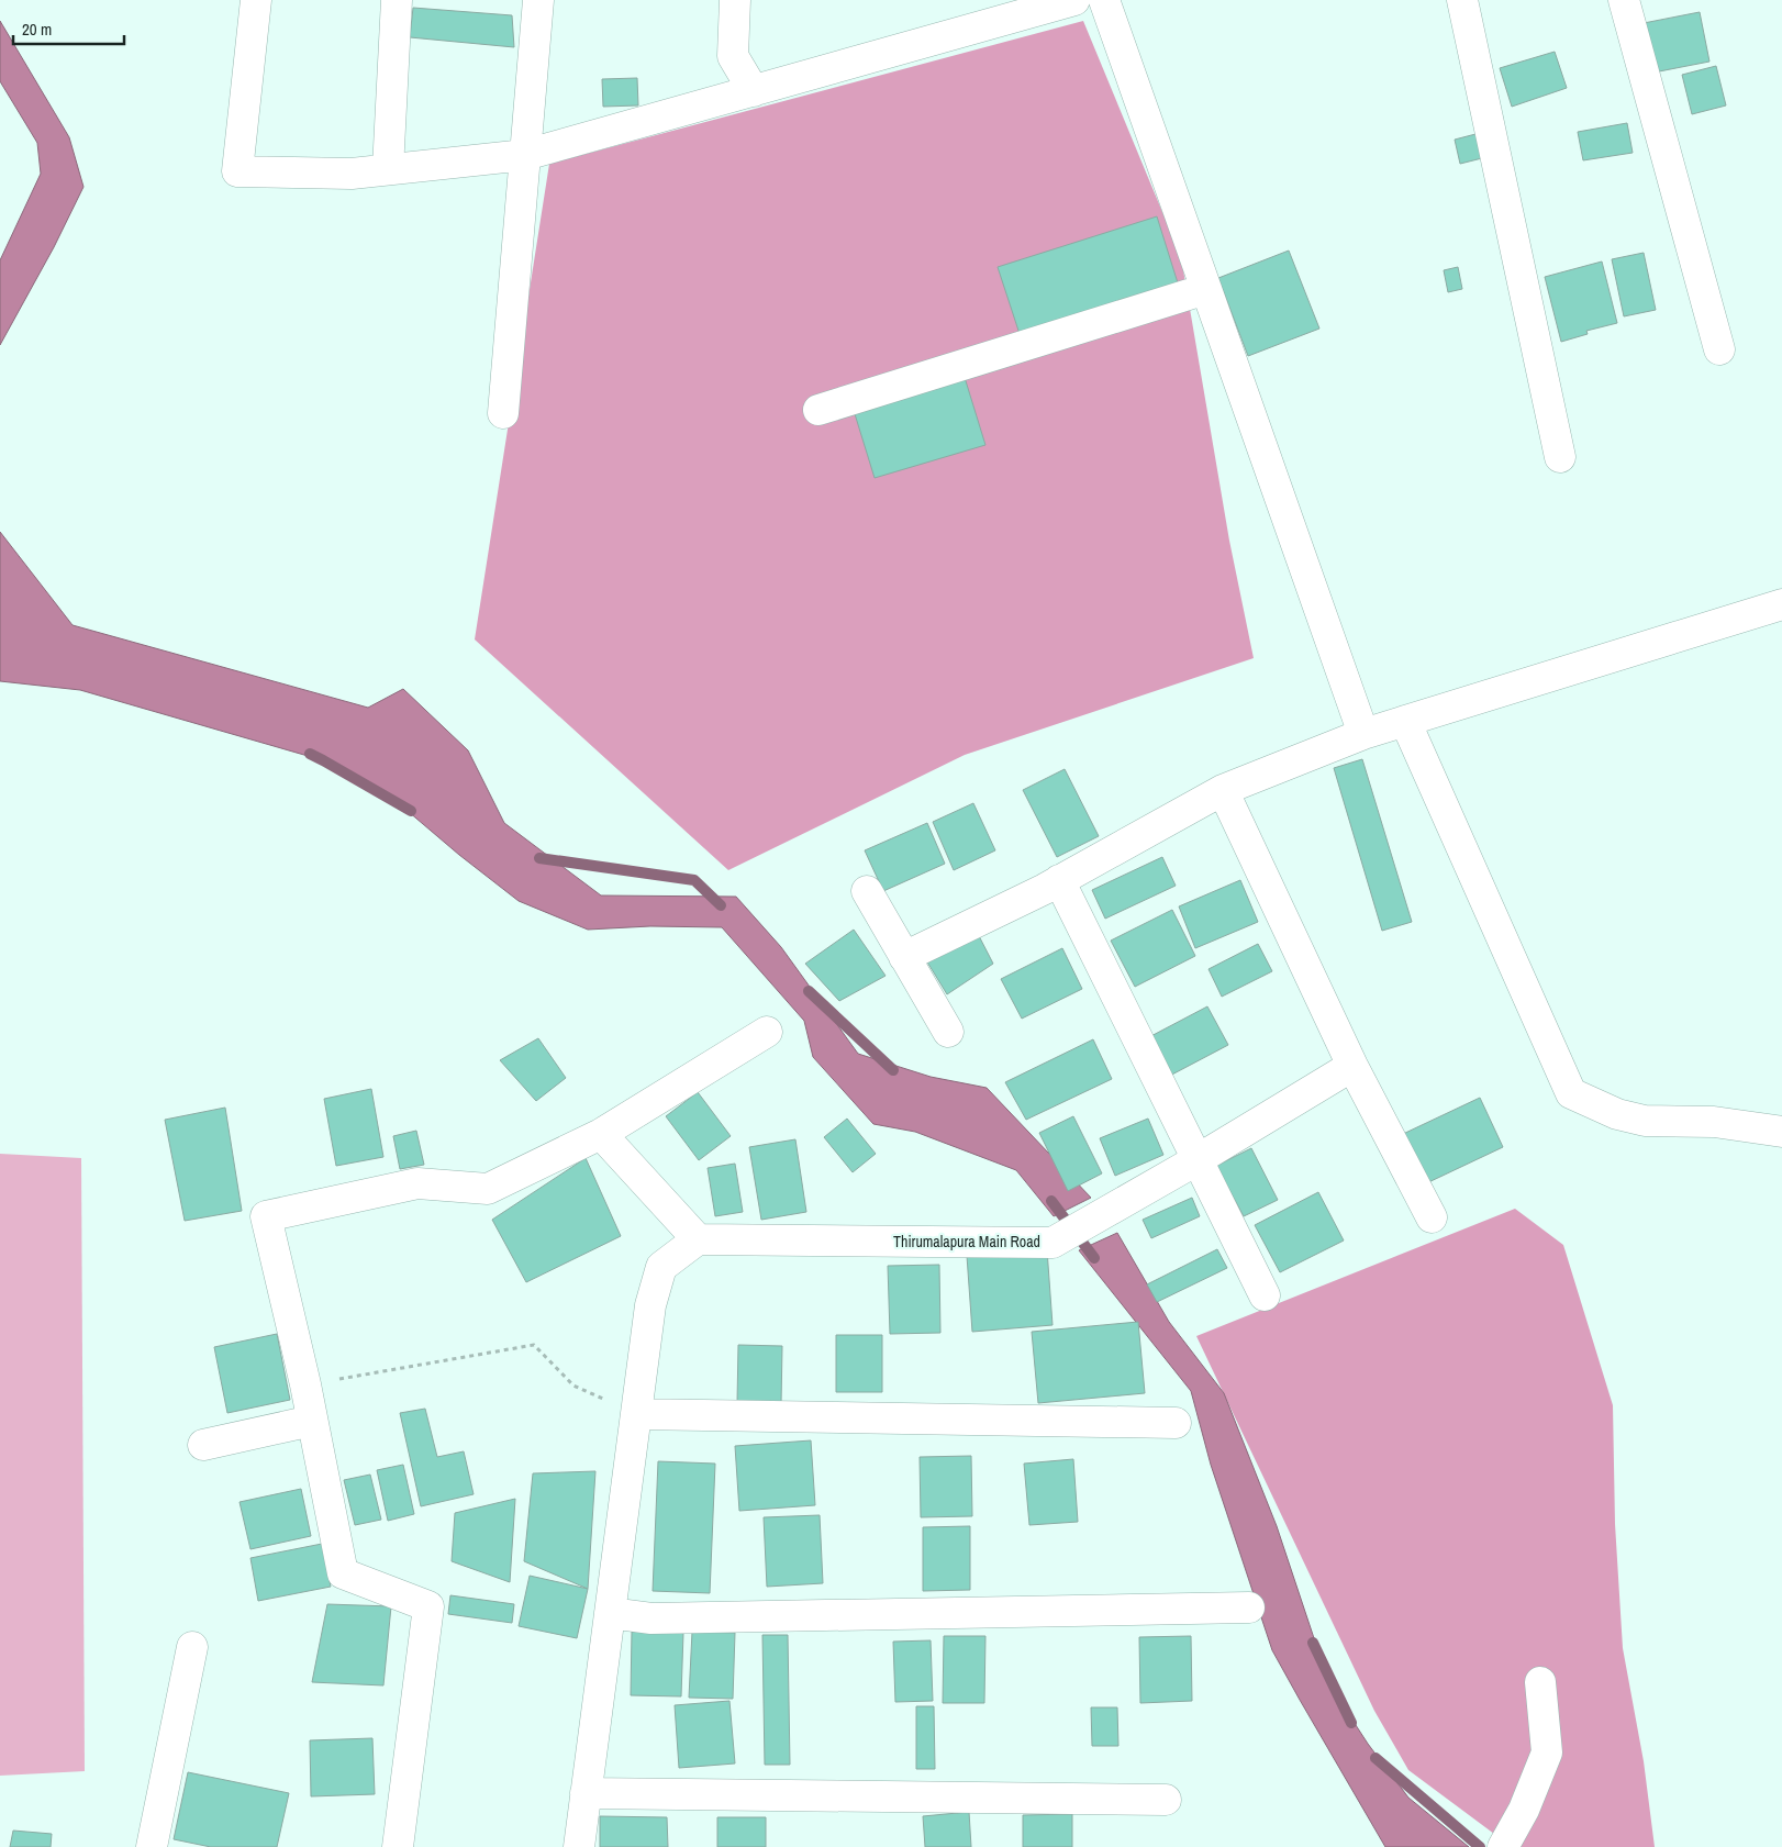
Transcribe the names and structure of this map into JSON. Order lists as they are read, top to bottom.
{
  "streets": {
    "street": ["Thirumalapura Main Road"]
  },
  "scale_bar": "20 m"
}
